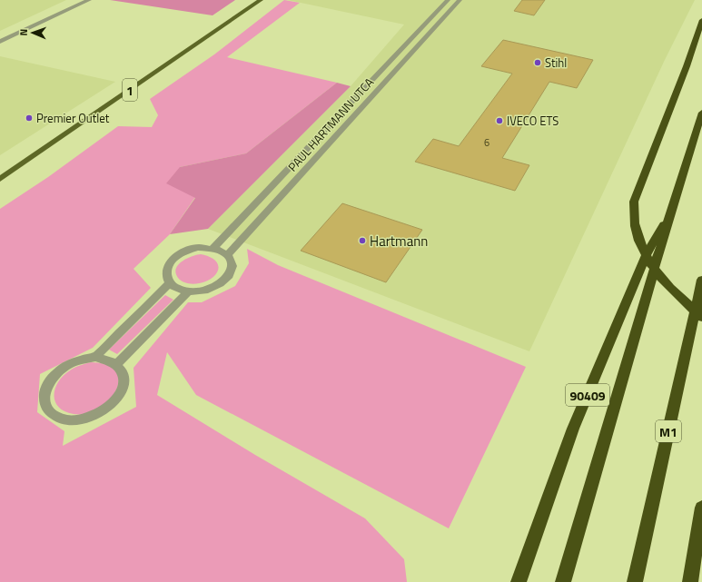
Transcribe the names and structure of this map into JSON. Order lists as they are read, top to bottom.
{
  "streets": {
    "highway": ["90409", "M1"],
    "main road": ["1"],
    "street": ["PAUL HARTMANN UTCA"]
  },
  "places": [
    "Stihl",
    "Premier Outlet",
    "IVECO ETS",
    "Hartmann"
  ],
  "house_numbers": ["6"],
  "north": "left"
}
